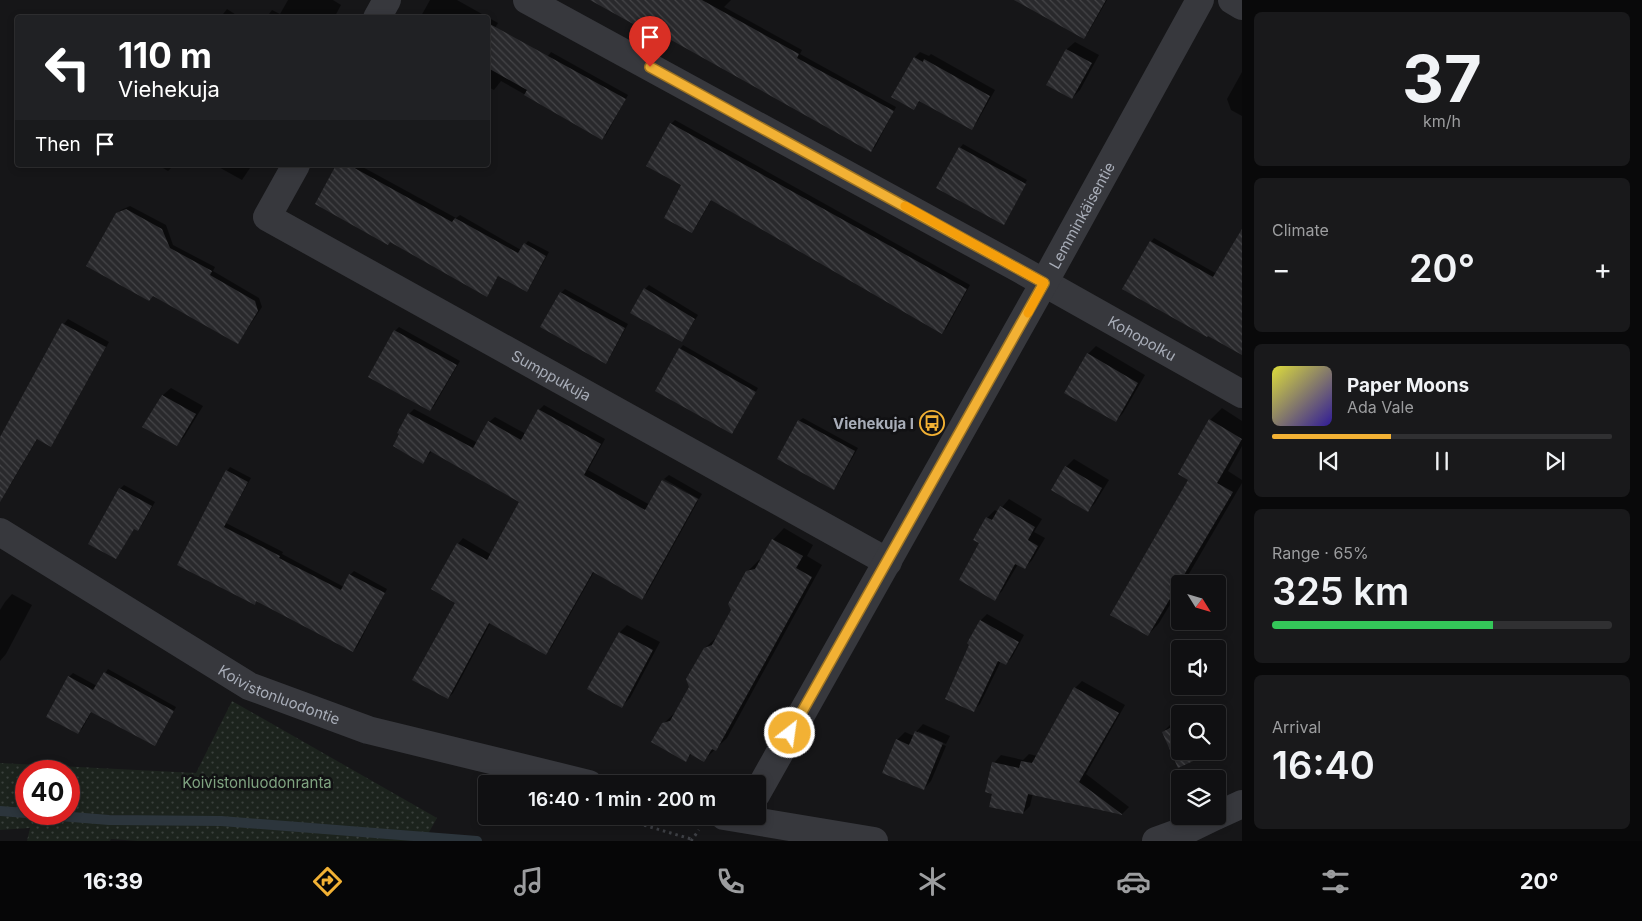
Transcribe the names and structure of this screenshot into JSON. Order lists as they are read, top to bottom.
{
  "streets": {
    "street": [
      "Lemminkäisentie",
      "Kohopolku",
      "Sumppukuja",
      "Koivistonluodontie"
    ]
  },
  "crossings": [
    ["Lemminkäisentie", "Kohopolku"],
    ["Lemminkäisentie", "Sumppukuja"]
  ],
  "parks": ["Koivistonluodonranta"],
  "places": {
    "bus stop": ["Viehekuja I"]
  },
  "north": "bottom right",
  "page": {
    "tile": [
      ["37", "km/h"],
      "Climate",
      ["Range · 65%", "325 km"],
      ["Arrival", "16:40"]
    ],
    "turn": ["110 m", "Viehekuja"],
    "then": "Then",
    "heat": ["−", "20°", "+"],
    "song": ["Paper Moons", "Ada Vale"],
    "limit": "40",
    "trip": "16:40 · 1 min · 200 m",
    "tabs": ["16:39", "20°"]
  }
}
